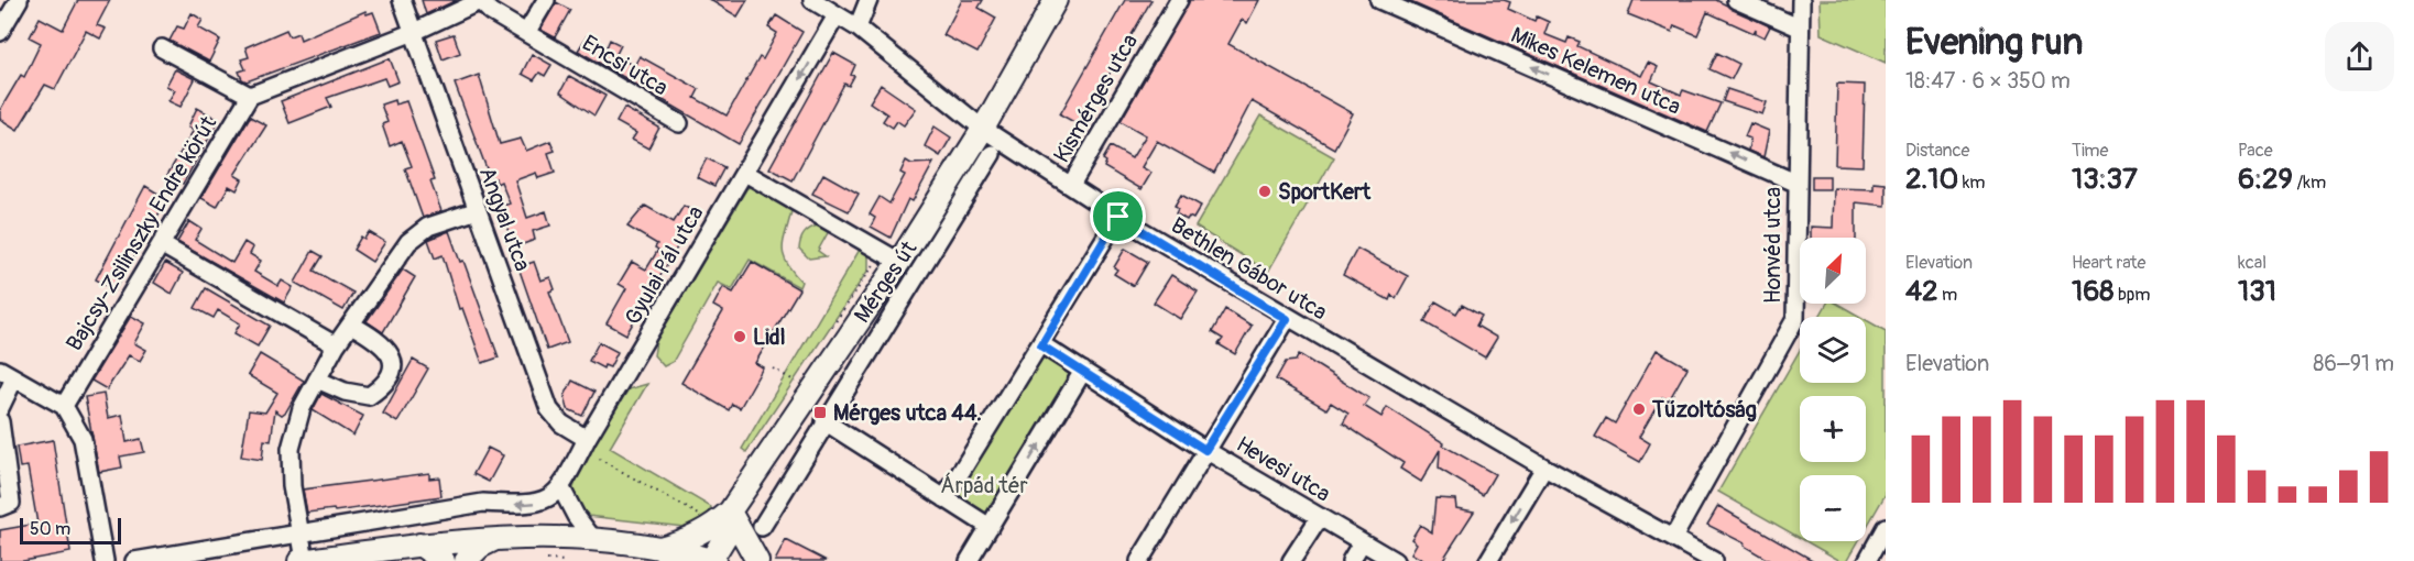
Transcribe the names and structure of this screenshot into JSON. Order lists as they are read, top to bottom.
{
  "streets": {
    "main road": ["Mérges út"],
    "street": [
      "Encsi utca",
      "Mikes Kelemen utca",
      "Kismérges utca",
      "Angyal utca",
      "Bajcsy-Zsilinszky Endre körút",
      "Honvéd utca",
      "Gyulai Pál utca",
      "Bethlen Gábor utca",
      "Hevesi utca"
    ]
  },
  "crossings": [
    ["Mikes Kelemen utca", "Honvéd utca"],
    ["Kismérges utca", "Bethlen Gábor utca"],
    ["Angyal utca", "Gyulai Pál utca"],
    ["Honvéd utca", "Bethlen Gábor utca"],
    ["Gyulai Pál utca", "Bethlen Gábor utca"],
    ["Bethlen Gábor utca", "Mérges út"]
  ],
  "one_way": ["Mikes Kelemen utca"],
  "parks": ["Árpád tér"],
  "places": {
    "other": ["SportKert", "Lidl", "Tűzoltóság"],
    "transit": ["Mérges utca 44."]
  },
  "scale_bar": "50 m",
  "north": "top right",
  "page": {
    "heading": ["Evening run", "18:47 · 6 × 350 m"],
    "stats": [
      ["Distance", "2.10 km"],
      ["Time", "13:37"],
      ["Pace", "6:29 /km"],
      ["Elevation", "42 m"],
      ["Heart rate", "168 bpm"],
      ["kcal", "131"]
    ],
    "map_buttons": ["+", "−"],
    "chart": ["Elevation", "86–91 m"],
    "scale": "50 m"
  }
}
